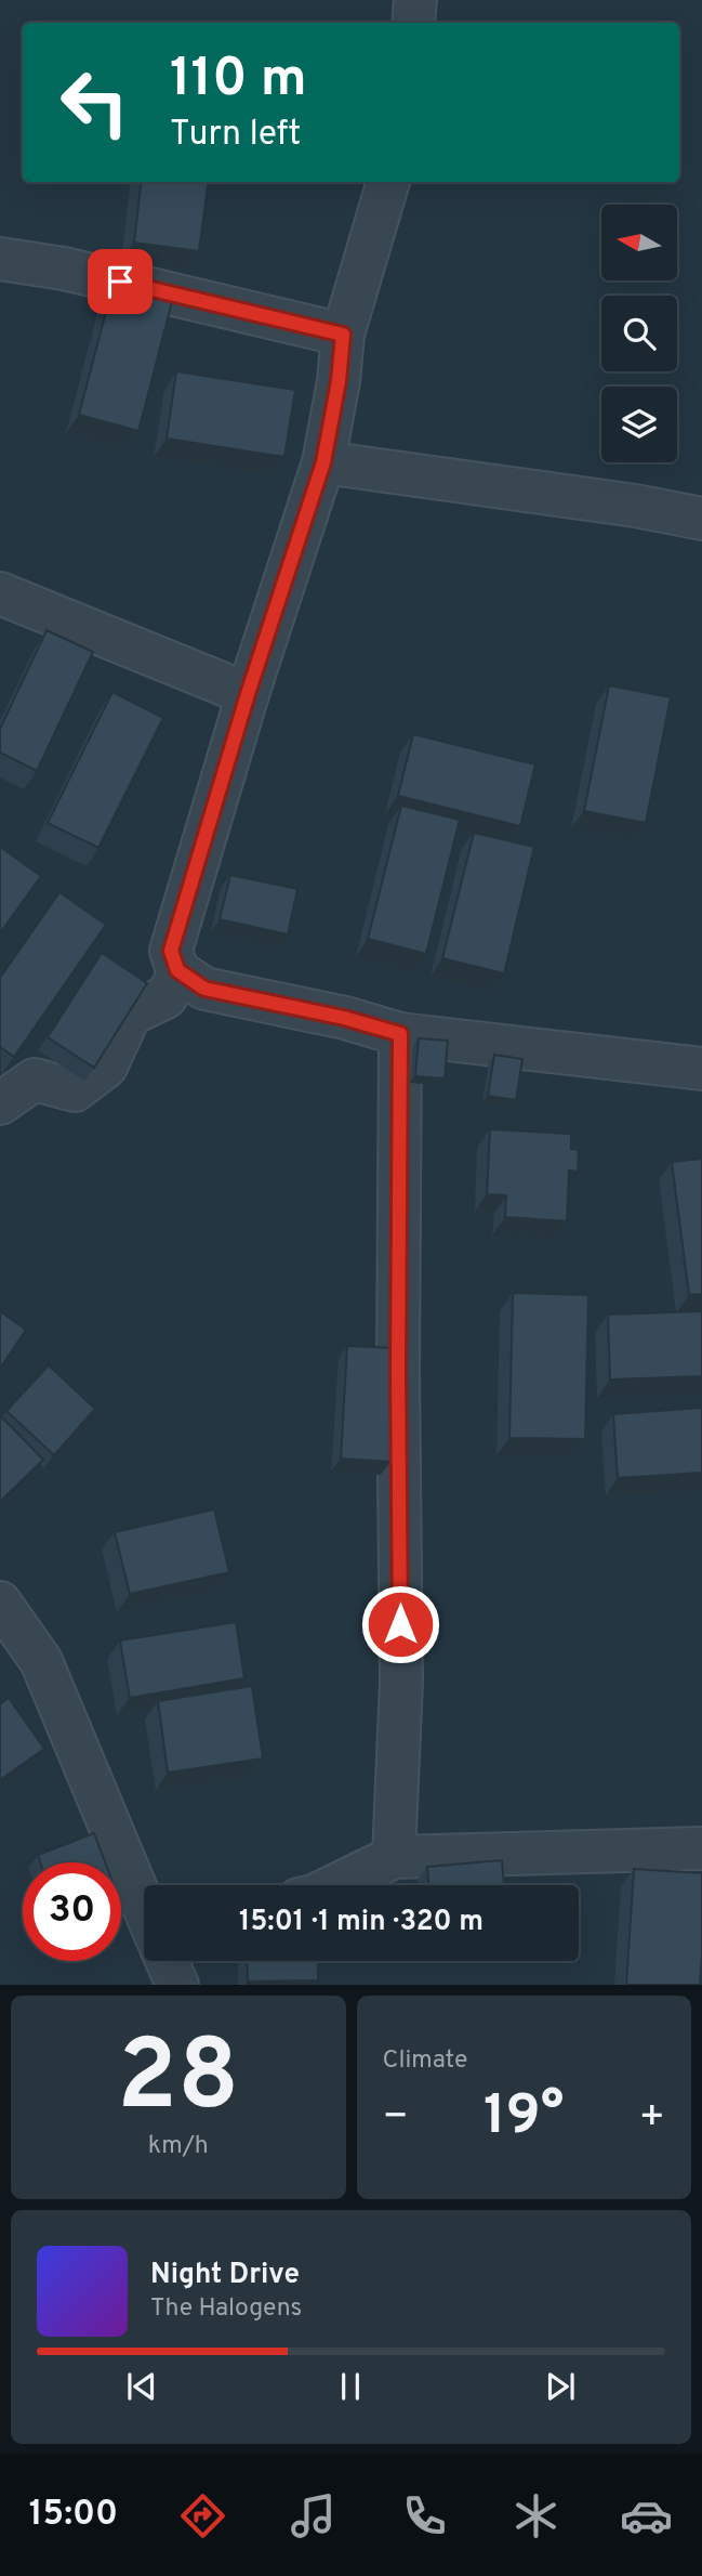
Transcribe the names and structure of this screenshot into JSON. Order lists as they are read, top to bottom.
{
  "north": "left",
  "page": {
    "turn": ["110 m", "Turn left"],
    "limit": "30",
    "trip": "15:01 · 1 min · 320 m",
    "tile": [
      ["28", "km/h"],
      "Climate"
    ],
    "heat": ["−", "19°", "+"],
    "song": ["Night Drive", "The Halogens"],
    "tabs": "15:00"
  }
}
